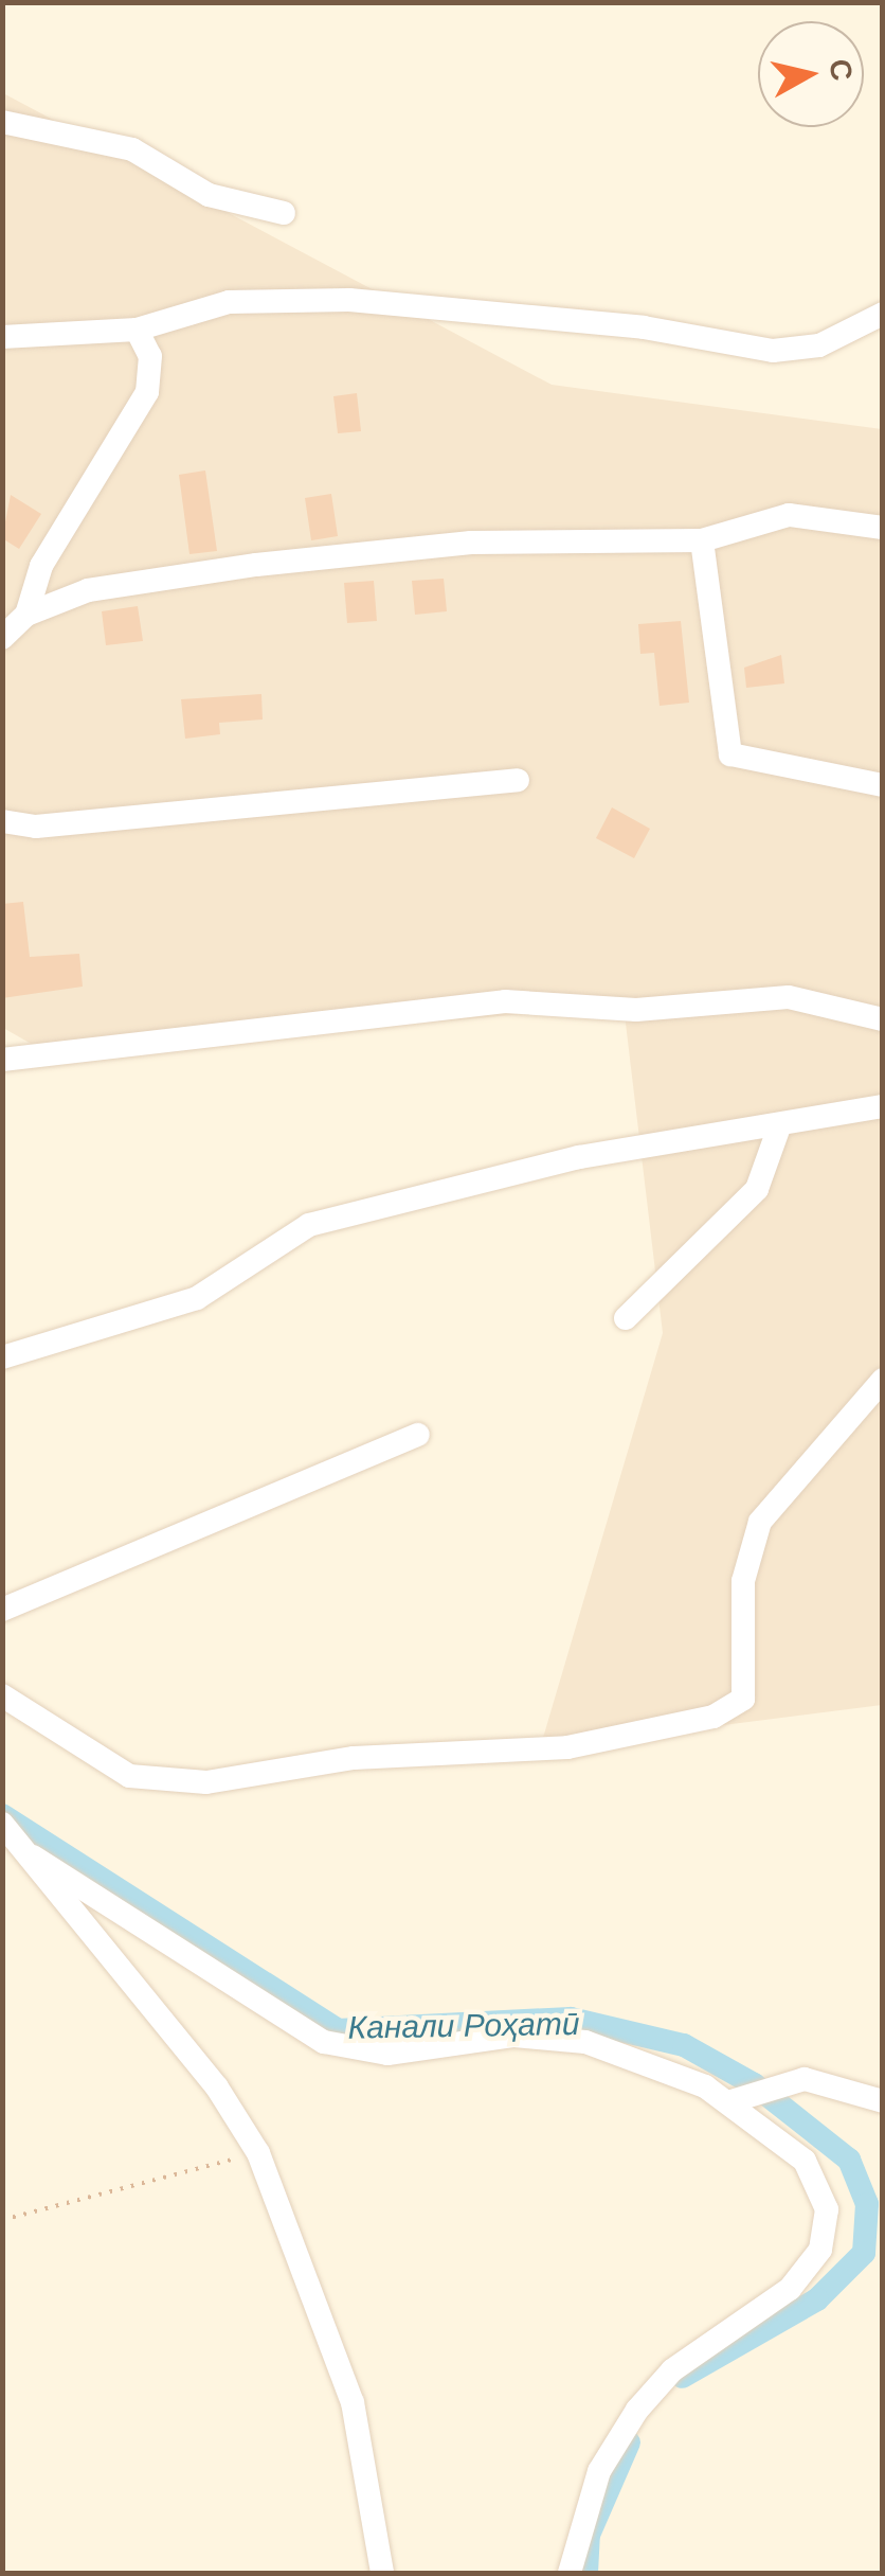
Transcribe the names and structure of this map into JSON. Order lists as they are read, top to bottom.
{
  "water": ["Канали Роҳатӣ"],
  "north": "right"
}
